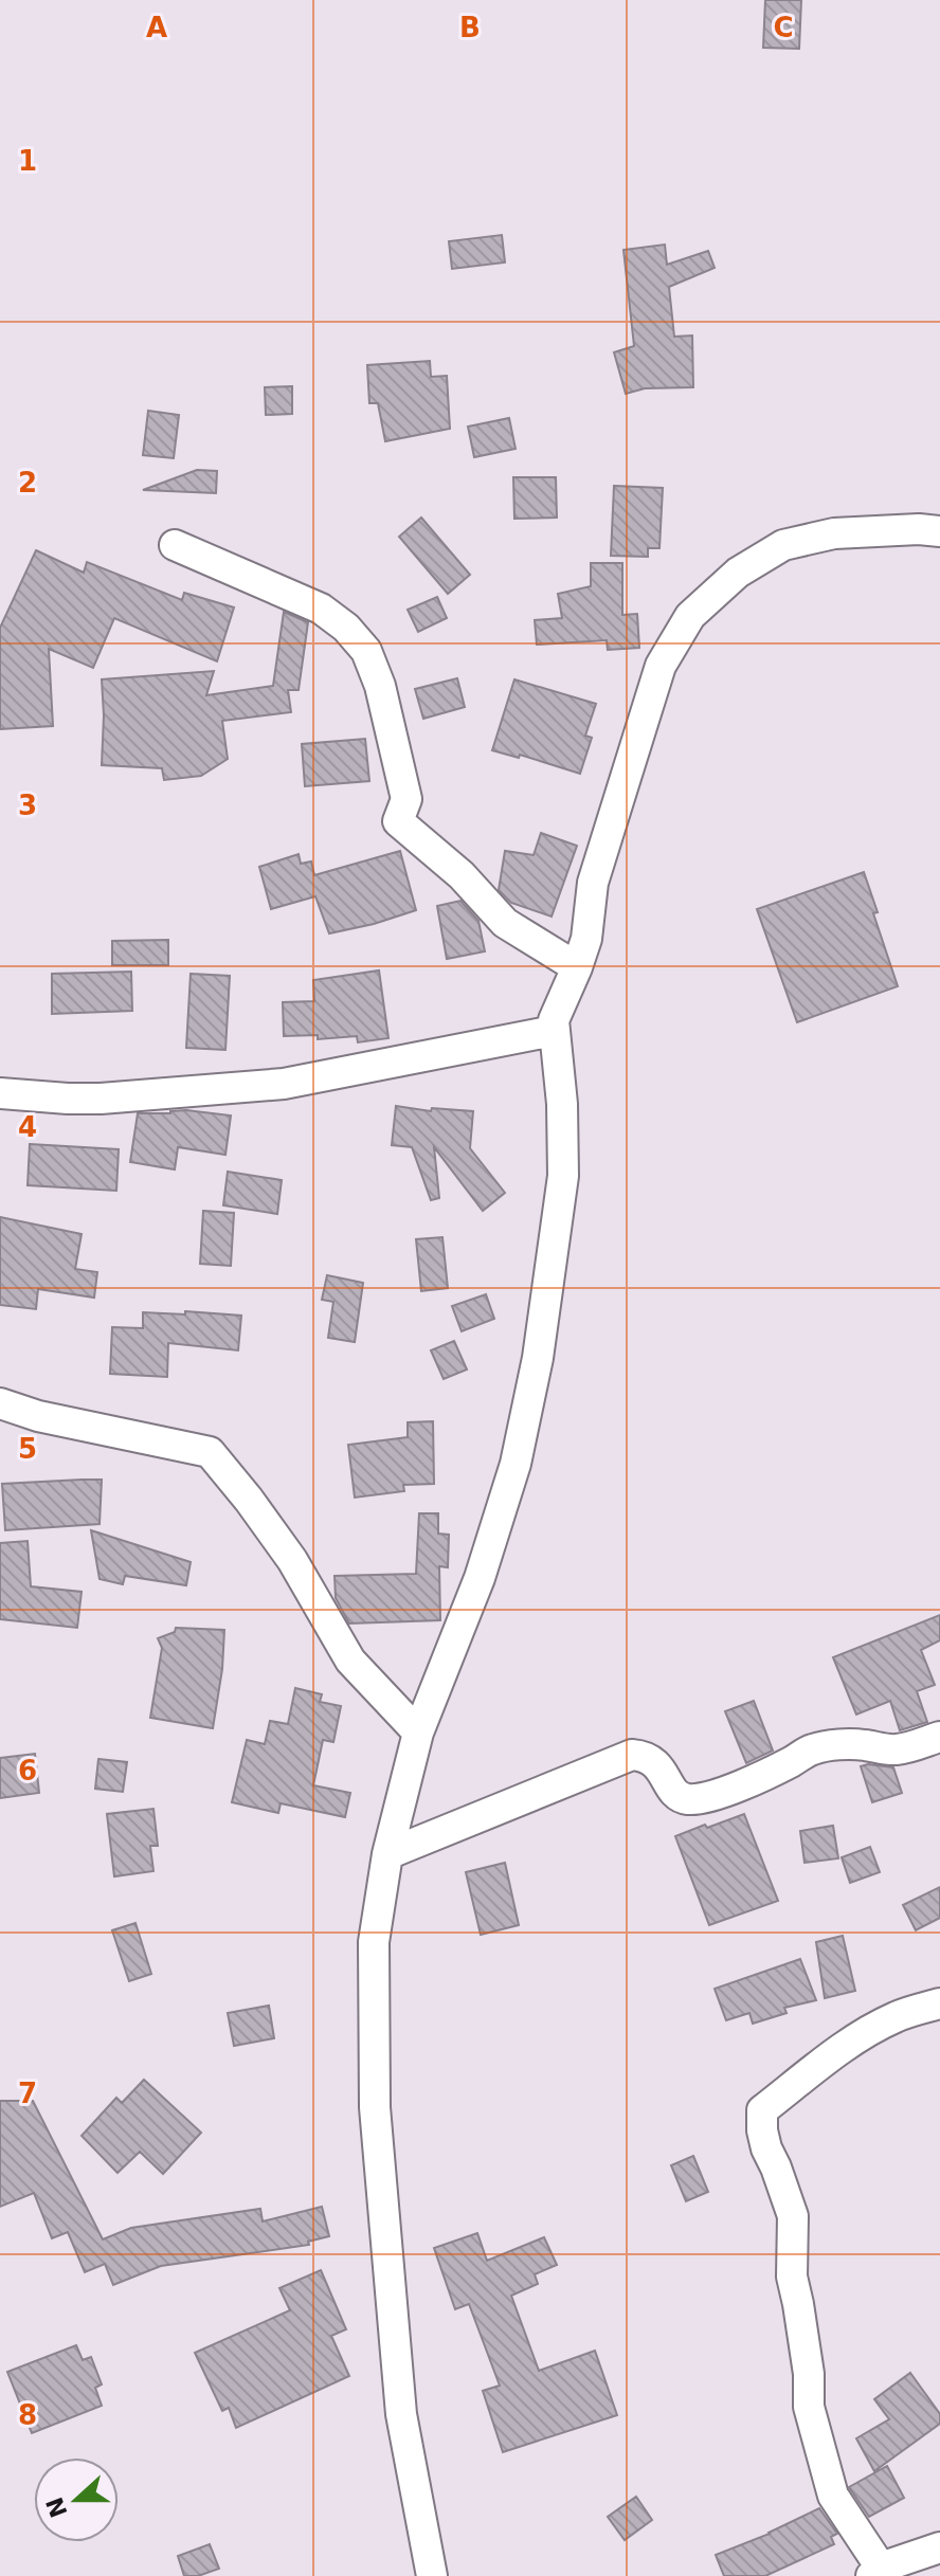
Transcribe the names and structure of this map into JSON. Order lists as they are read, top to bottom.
{
  "north": "left",
  "grid": {
    "columns": ["A", "B", "C"],
    "rows": [
      "1",
      "2",
      "3",
      "4",
      "5",
      "6",
      "7",
      "8"
    ]
  }
}
